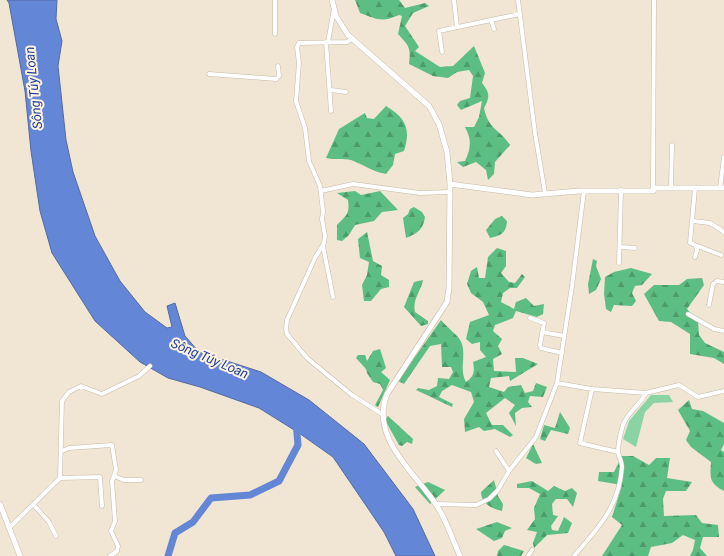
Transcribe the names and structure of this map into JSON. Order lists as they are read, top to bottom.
{
  "water": ["Sông Túy Loan"]
}
